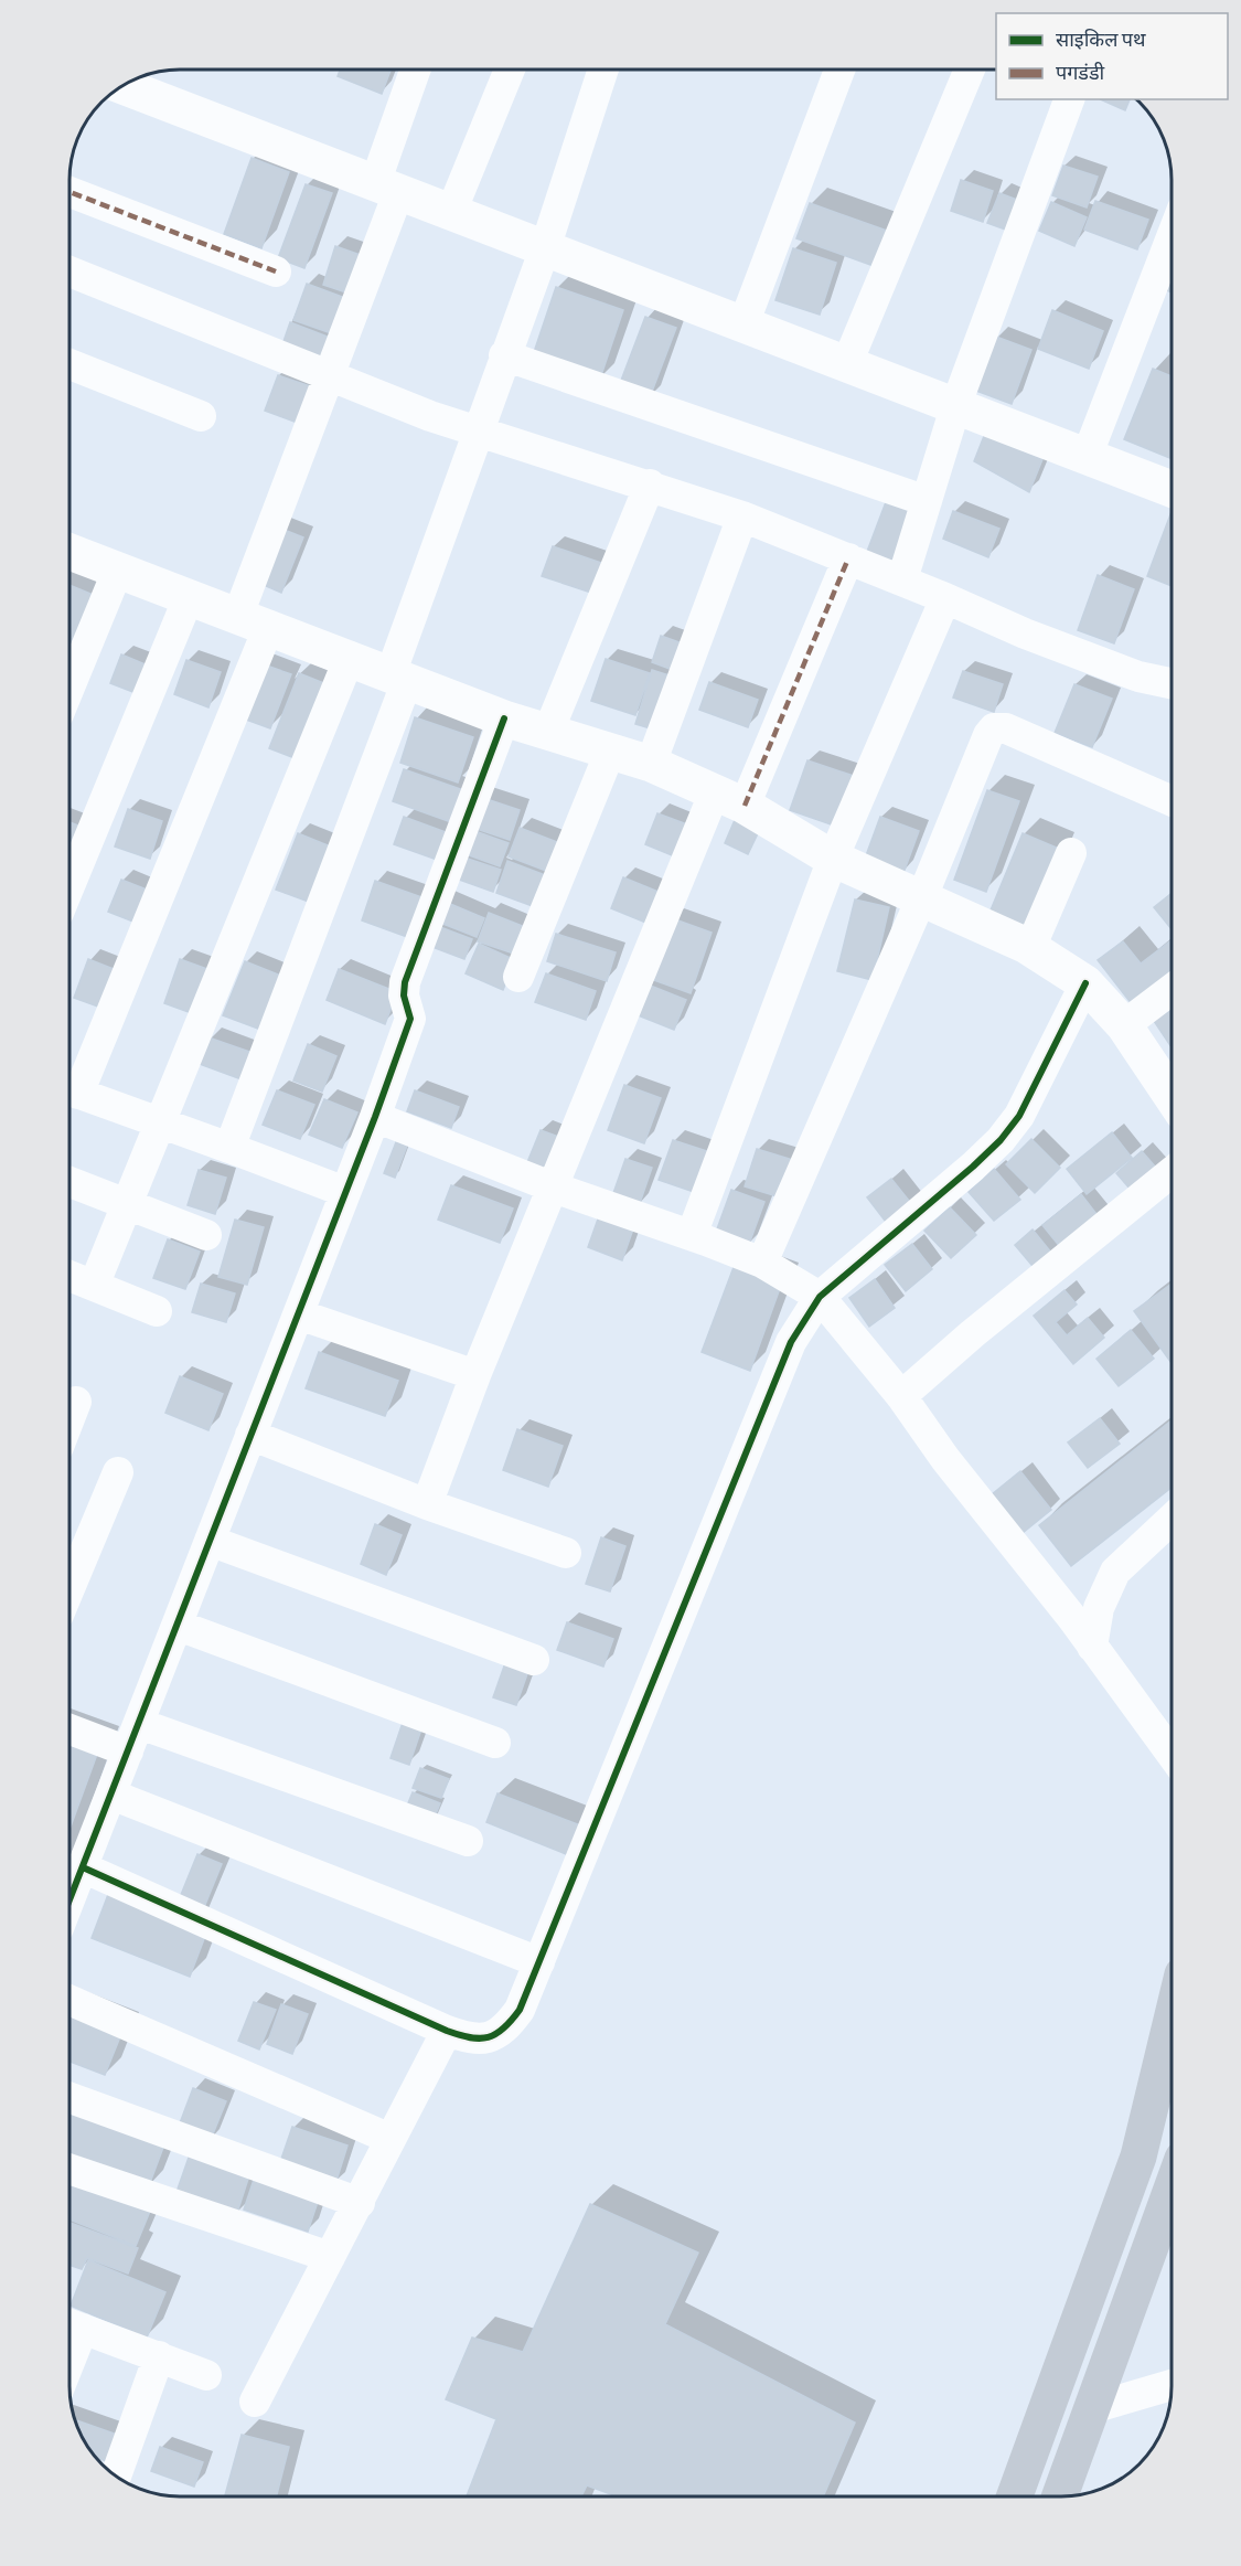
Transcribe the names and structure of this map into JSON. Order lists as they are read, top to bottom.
{
  "legend": ["साइकिल पथ", "पगडंडी"]
}
